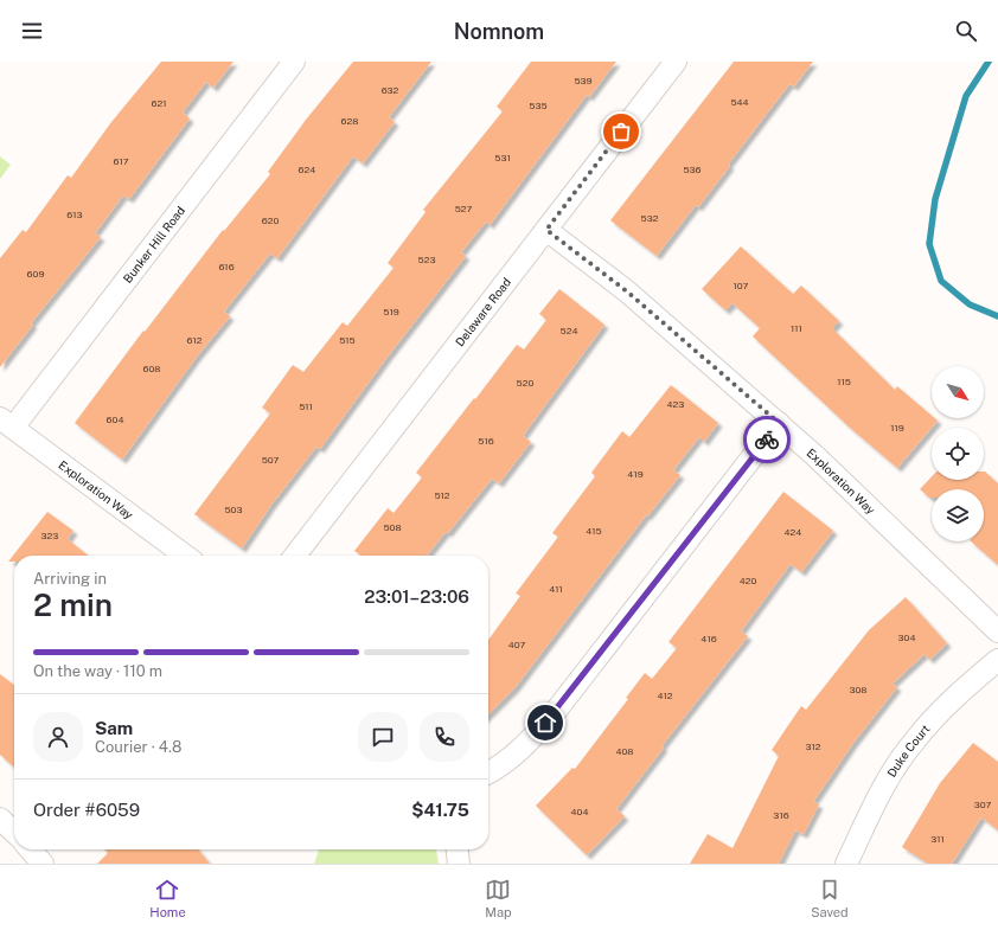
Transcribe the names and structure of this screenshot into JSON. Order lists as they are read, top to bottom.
{
  "streets": {
    "street": [
      "Bunker Hill Road",
      "Delaware Road",
      "Exploration Way",
      "Duke Court"
    ]
  },
  "crossings": [
    ["Bunker Hill Road", "Exploration Way"],
    ["Delaware Road", "Exploration Way"]
  ],
  "house_numbers": [
    "539",
    "632",
    "544",
    "621",
    "535",
    "628",
    "531",
    "617",
    "624",
    "536",
    "527",
    "613",
    "532",
    "620",
    "523",
    "616",
    "609",
    "107",
    "519",
    "111",
    "524",
    "612",
    "515",
    "608",
    "115",
    "520",
    "423",
    "511",
    "604",
    "119",
    "516",
    "507",
    "419",
    "512",
    "503",
    "508",
    "415",
    "424",
    "323",
    "420",
    "411",
    "304",
    "416",
    "407",
    "308",
    "412",
    "312",
    "408",
    "307",
    "404",
    "316",
    "311"
  ],
  "north": "bottom right",
  "page": {
    "header": "Nomnom",
    "heading": ["2 min", "Arriving in", "23:01–23:06"],
    "panel": [
      "Sam",
      "Courier · 4.8",
      "Order #6059",
      "$41.75"
    ],
    "bar": "On the way · 110 m",
    "tabs": ["Home", "Map", "Saved"]
  }
}
